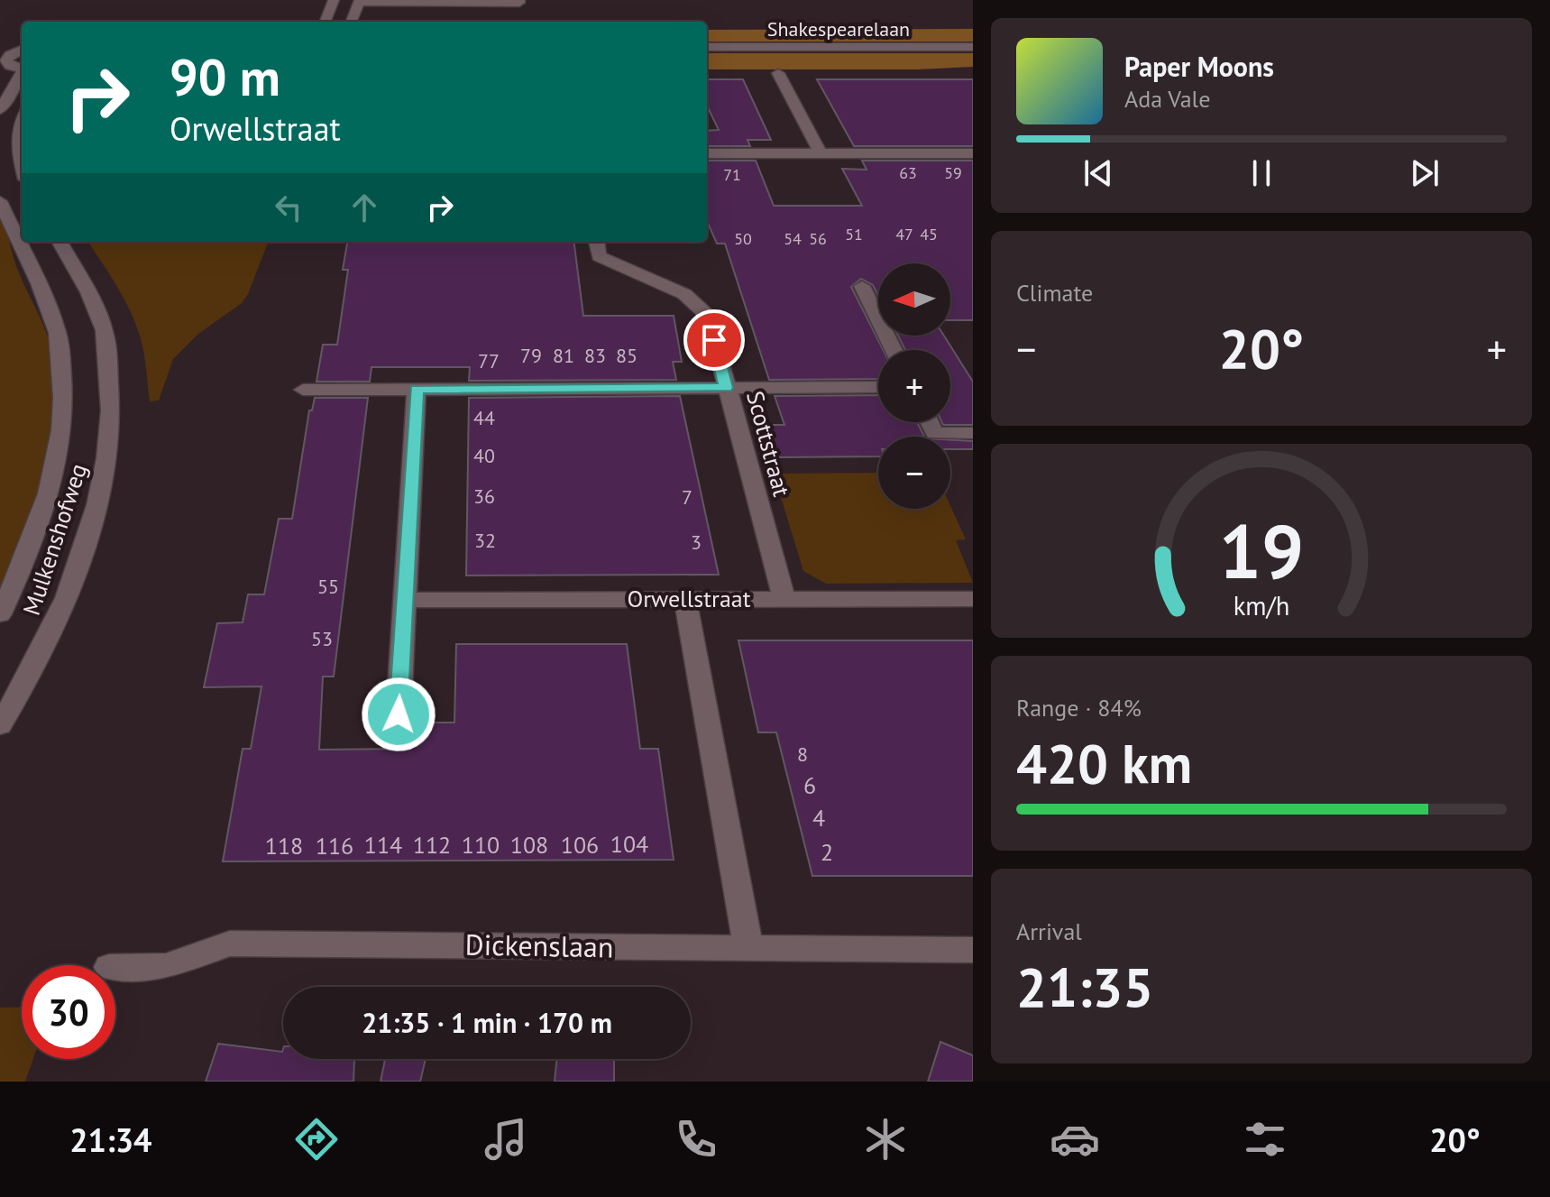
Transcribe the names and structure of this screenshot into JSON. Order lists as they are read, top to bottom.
{
  "streets": {
    "street": [
      "Shakespearelaan",
      "Scottstraat",
      "Mulkenshofweg",
      "Orwellstraat",
      "Dickenslaan"
    ]
  },
  "crossings": [
    ["Scottstraat", "Orwellstraat"]
  ],
  "house_numbers": [
    "63",
    "59",
    "71",
    "51",
    "47",
    "45",
    "50",
    "54",
    "56",
    "79",
    "81",
    "83",
    "85",
    "77",
    "44",
    "40",
    "36",
    "7",
    "32",
    "3",
    "55",
    "53",
    "8",
    "6",
    "4",
    "104",
    "114",
    "112",
    "110",
    "108",
    "106",
    "118",
    "116",
    "2"
  ],
  "north": "left",
  "page": {
    "turn": ["90 m", "Orwellstraat"],
    "song": ["Paper Moons", "Ada Vale"],
    "tile": [
      "Climate",
      ["Range · 84%", "420 km"],
      ["Arrival", "21:35"]
    ],
    "map_buttons": ["+", "−"],
    "heat": ["−", "20°", "+"],
    "limit": "30",
    "trip": "21:35 · 1 min · 170 m",
    "tabs": ["21:34", "20°"],
    "gauge": ["19", "km/h"]
  }
}
